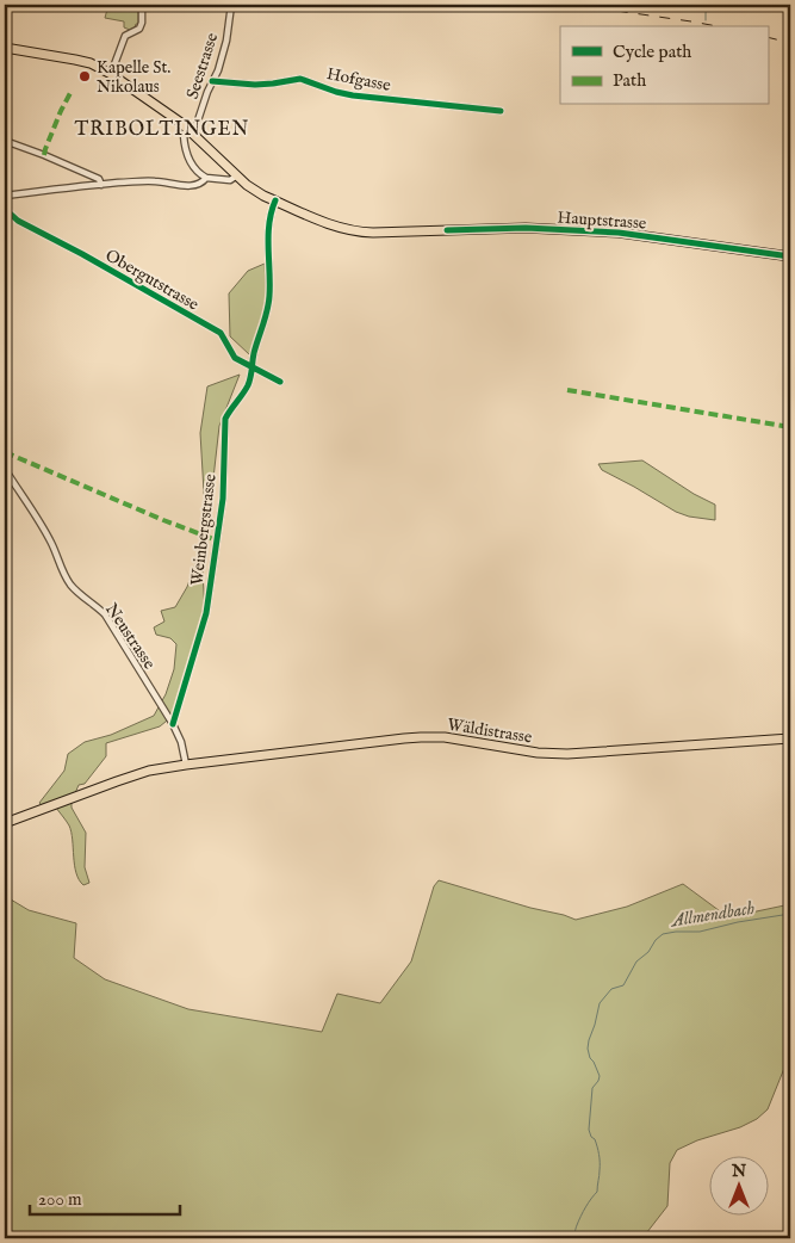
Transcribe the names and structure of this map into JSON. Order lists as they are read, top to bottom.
{
  "streets": {
    "main road": ["Hauptstrasse", "Wäldistrasse"],
    "street": [
      "Seestrasse",
      "Hofgasse",
      "Obergutstrasse",
      "Weinbergstrasse",
      "Neustrasse"
    ]
  },
  "crossings": [
    ["Seestrasse", "Hofgasse"],
    ["Seestrasse", "Hauptstrasse"],
    ["Hauptstrasse", "Weinbergstrasse"],
    ["Obergutstrasse", "Weinbergstrasse"],
    ["Weinbergstrasse", "Neustrasse"],
    ["Neustrasse", "Wäldistrasse"]
  ],
  "districts": ["TRIBOLTINGEN"],
  "water": ["Allmendbach"],
  "places": ["Kapelle St. Nikolaus"],
  "legend": ["Cycle path", "Path"],
  "scale_bar": "200 m",
  "north": "top"
}
